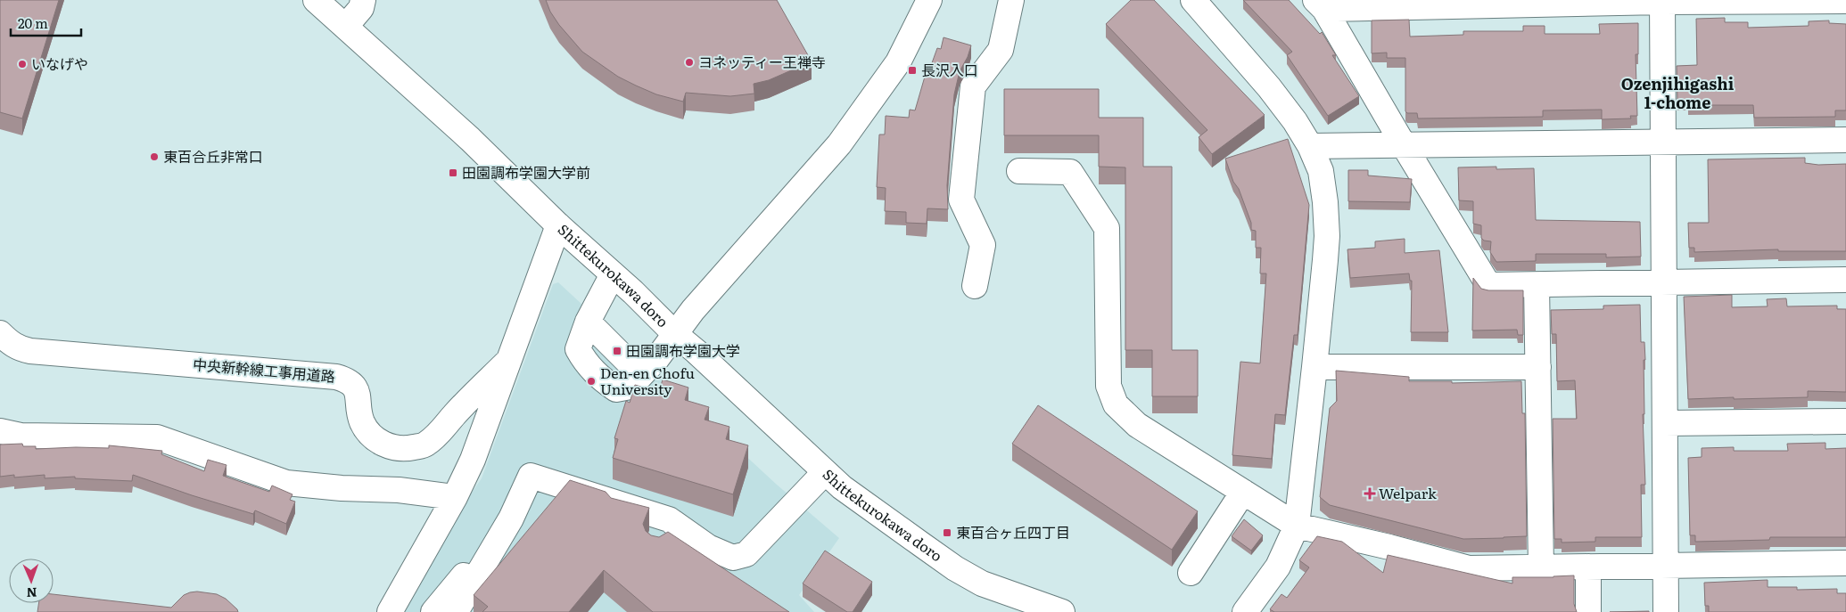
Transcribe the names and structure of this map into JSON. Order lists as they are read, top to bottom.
{
  "streets": {
    "street": ["Shittekurokawa doro", "中央新幹線工事用道路"]
  },
  "districts": ["Ozenjihigashi 1-chome"],
  "places": {
    "other": [
      "ヨネッティー王禅寺",
      "いなげや",
      "東百合丘非常口",
      "Den-en Chofu University"
    ],
    "transit": [
      "長沢入口",
      "田園調布学園大学前",
      "田園調布学園大学",
      "東百合ヶ丘四丁目"
    ],
    "health": ["Welpark"]
  },
  "scale_bar": "20 m",
  "north": "bottom"
}
